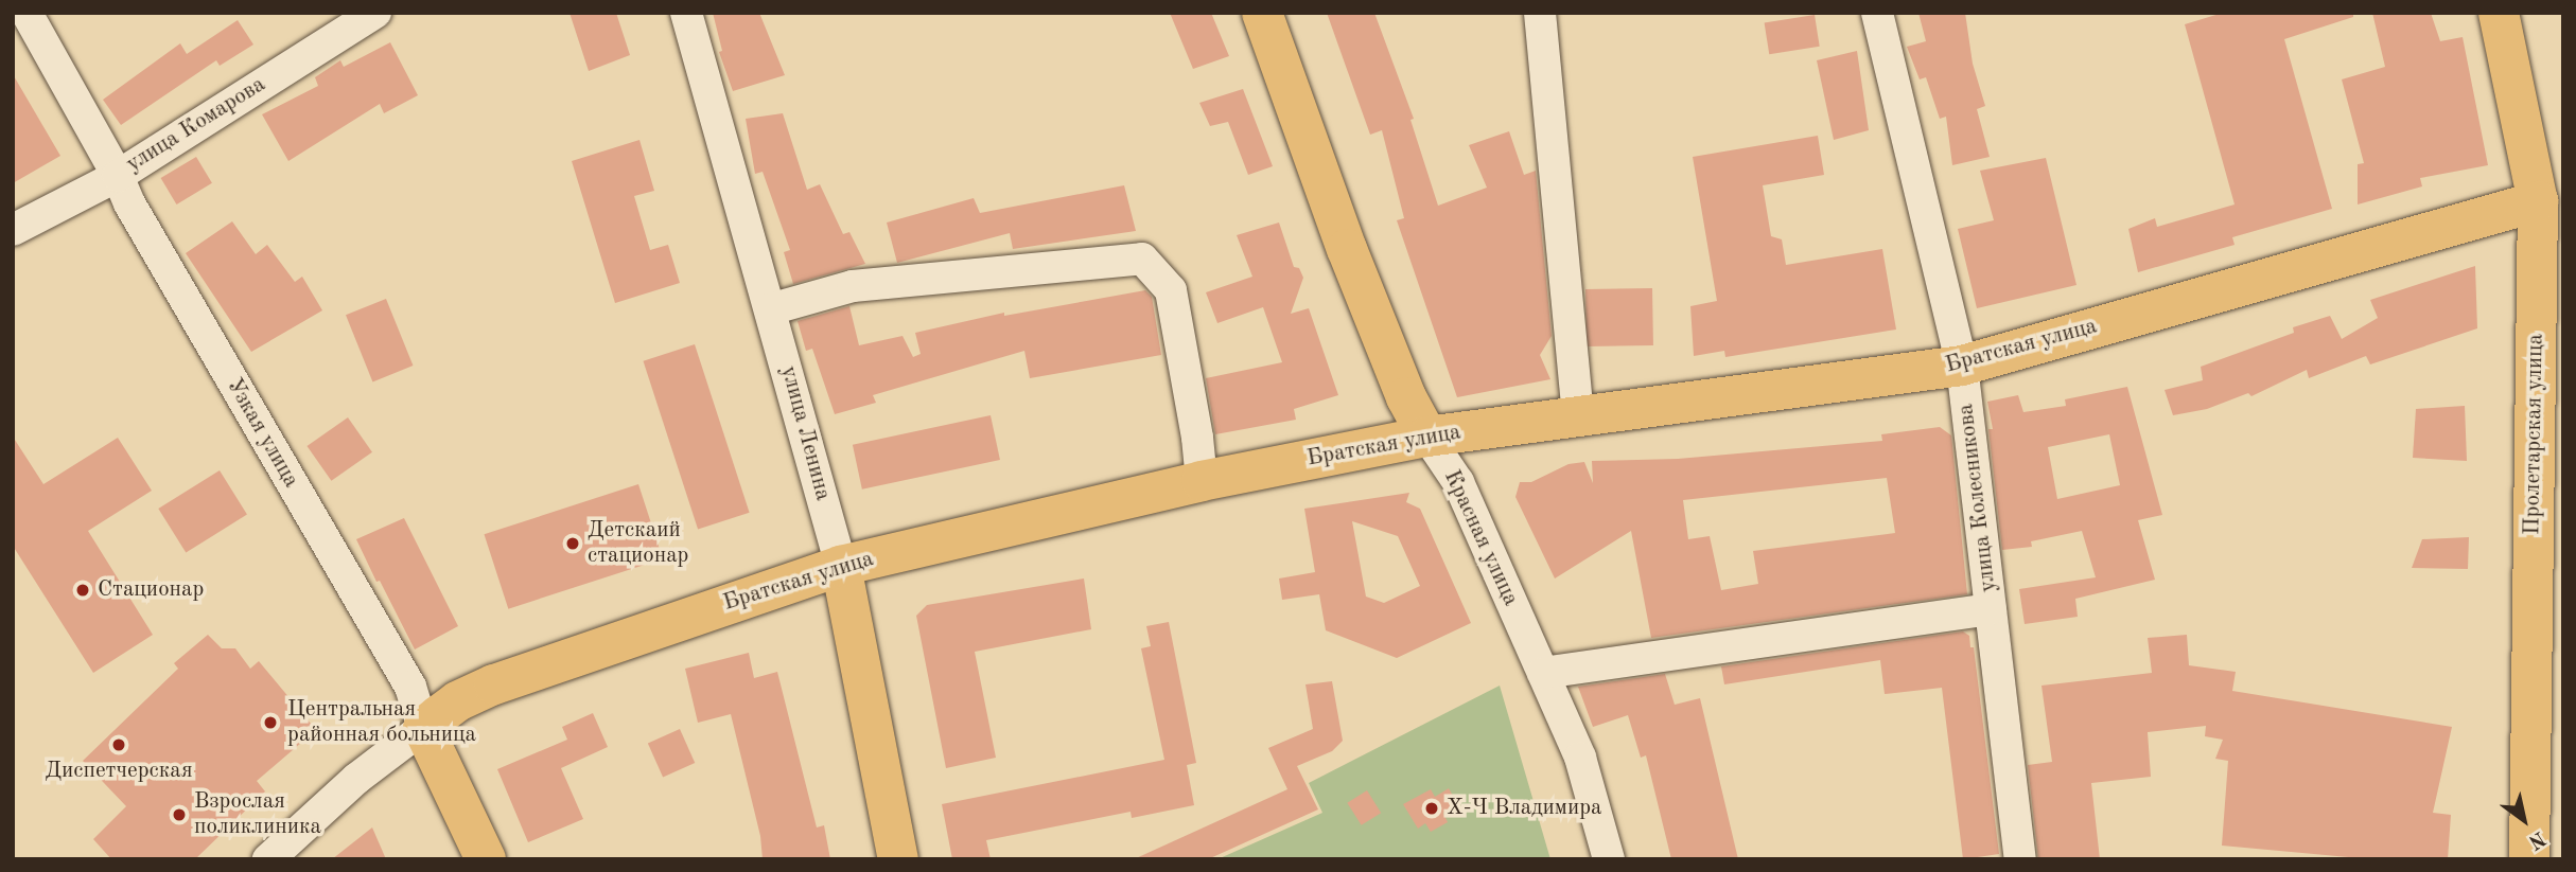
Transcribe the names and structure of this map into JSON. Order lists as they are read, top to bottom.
{
  "streets": {
    "main road": [
      "Братская улица",
      "Узкая улица",
      "улица Ленина",
      "Пролетарская улица",
      "Красная улица"
    ],
    "street": ["улица Комарова", "улица Колесникова"]
  },
  "crossings": [
    ["улица Комарова", "Узкая улица"],
    ["Братская улица", "Узкая улица"],
    ["Братская улица", "улица Ленина"],
    ["Братская улица", "Пролетарская улица"],
    ["Братская улица", "улица Колесникова"],
    ["Братская улица", "Красная улица"]
  ],
  "places": [
    "Детскаий стационар",
    "Стационар",
    "Центральная районная больница",
    "Диспетчерская",
    "Х-Ч Владимира",
    "Взрослая поликлиника"
  ],
  "north": "bottom right"
}
